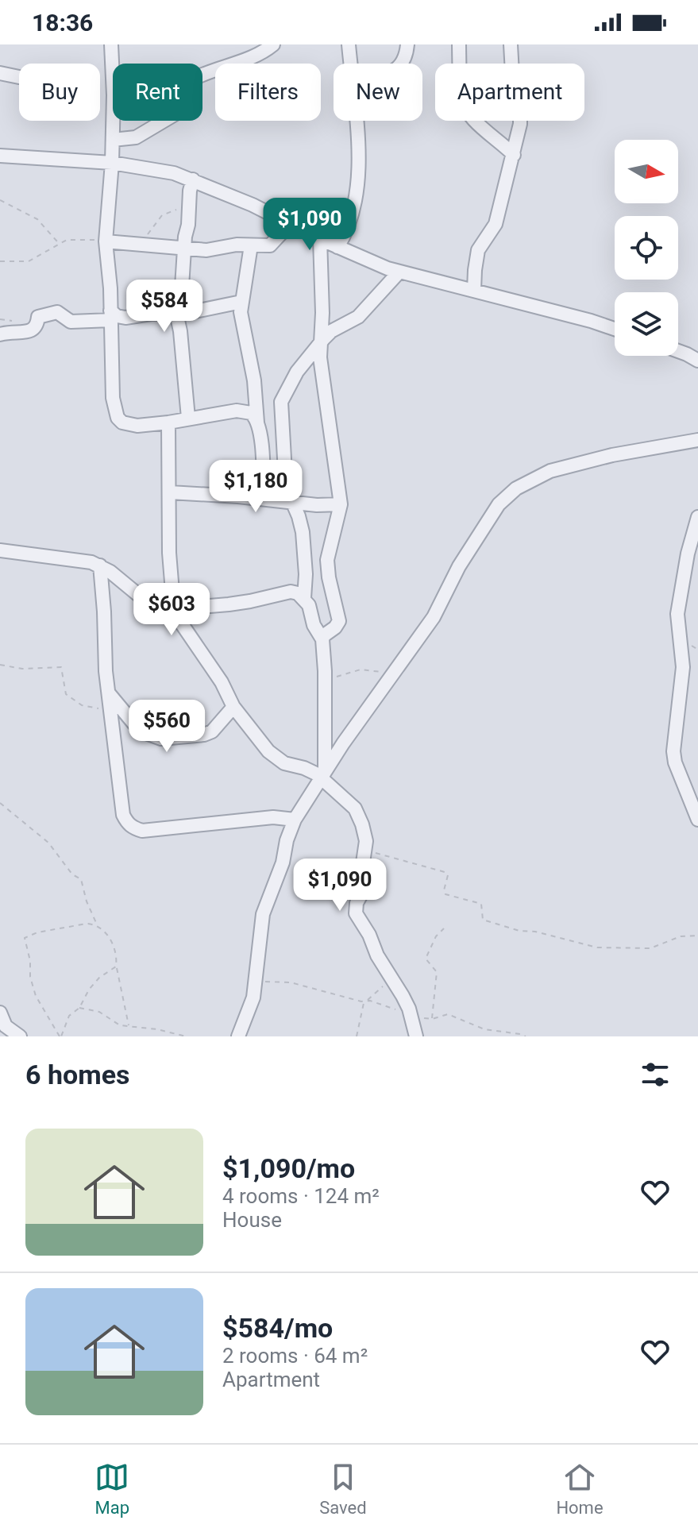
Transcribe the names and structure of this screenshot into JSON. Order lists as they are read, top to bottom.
{
  "north": "right",
  "page": {
    "status": "18:36",
    "chip": [
      "Buy",
      "Rent",
      "Filters",
      "New",
      "Apartment"
    ],
    "price": [
      "$1,090",
      "$584",
      "$1,180",
      "$603",
      "$560",
      "$1,090"
    ],
    "heading": "6 homes",
    "list": [
      {
        "name": "$1,090/mo",
        "note": "4 rooms · 124 m² · House"
      },
      {
        "name": "$584/mo",
        "note": "2 rooms · 64 m² · Apartment"
      }
    ],
    "tabs": ["Map", "Saved", "Home"]
  }
}
